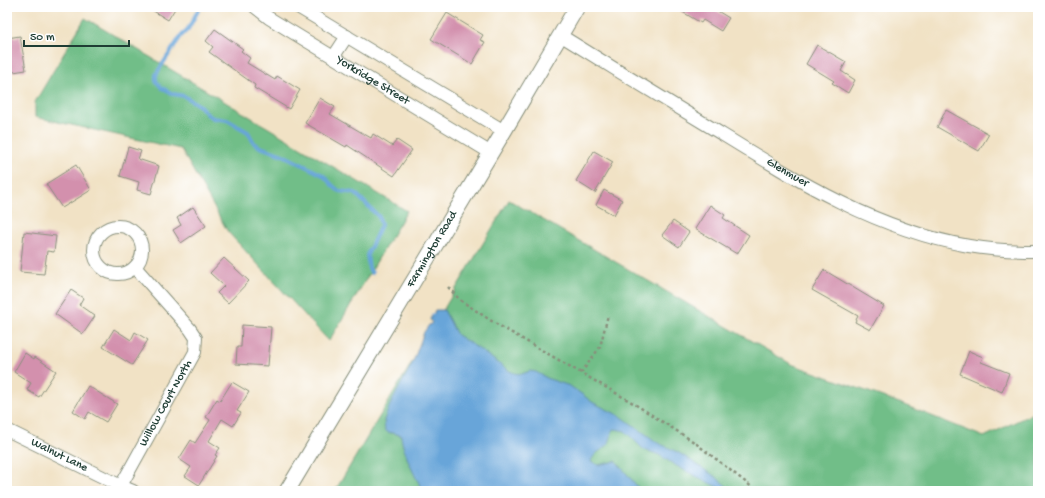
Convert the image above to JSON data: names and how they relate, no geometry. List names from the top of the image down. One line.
{"streets":{"street":["Yorkridge Street","Glenmuer","Farmington Road","Willow Court North","Walnut Lane"]},"crossings":[["Yorkridge Street","Farmington Road"],["Glenmuer","Farmington Road"],["Willow Court North","Walnut Lane"]],"scale_bar":"50 m"}
